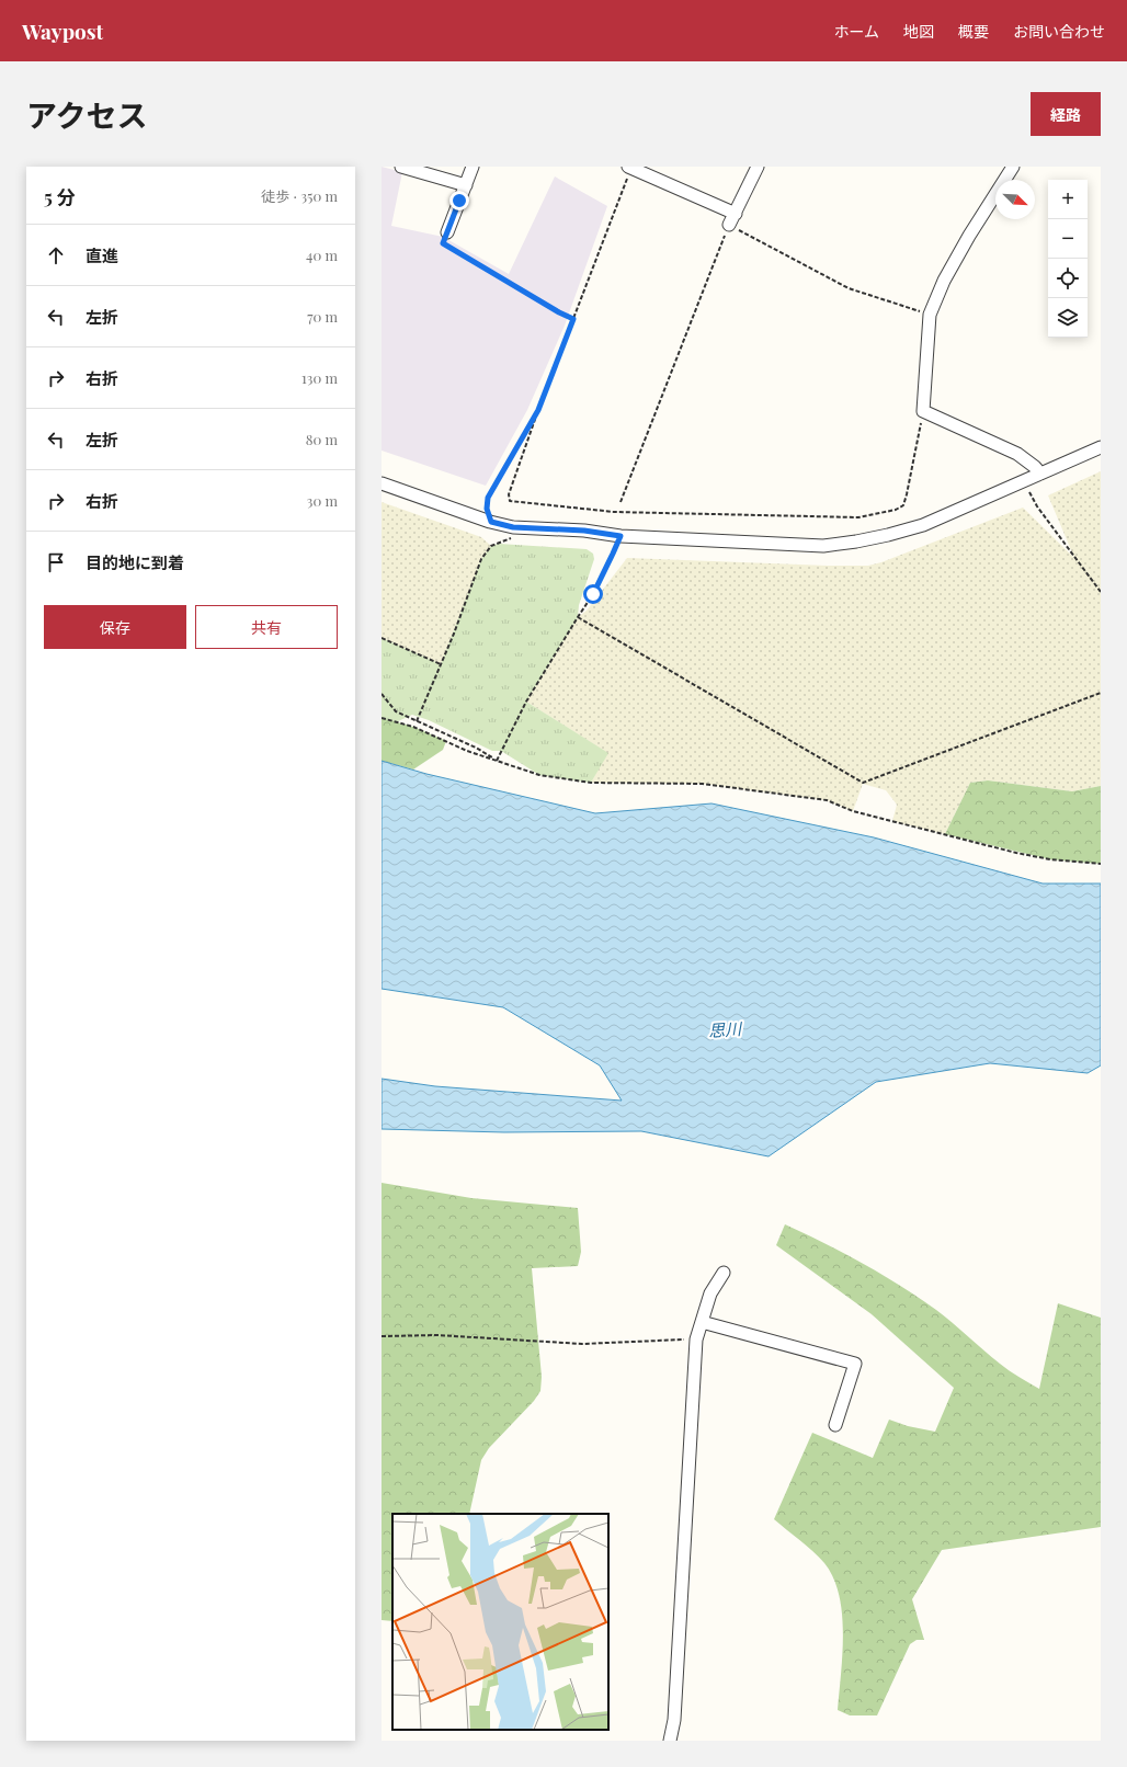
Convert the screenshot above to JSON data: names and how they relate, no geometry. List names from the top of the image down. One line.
{"water":["思川"],"north":"bottom right","page":{"header":"Waypost","nav":["ホーム","地図","概要","お問い合わせ"],"title":"アクセス","buttons":["経路",["保存","共有"]],"heading":["5 分","徒歩 · 350 m"],"map_buttons":["+","−"],"list":[["直進","40 m"],["左折","70 m"],["右折","130 m"],["左折","80 m"],["右折","30 m"],"目的地に到着"]}}
